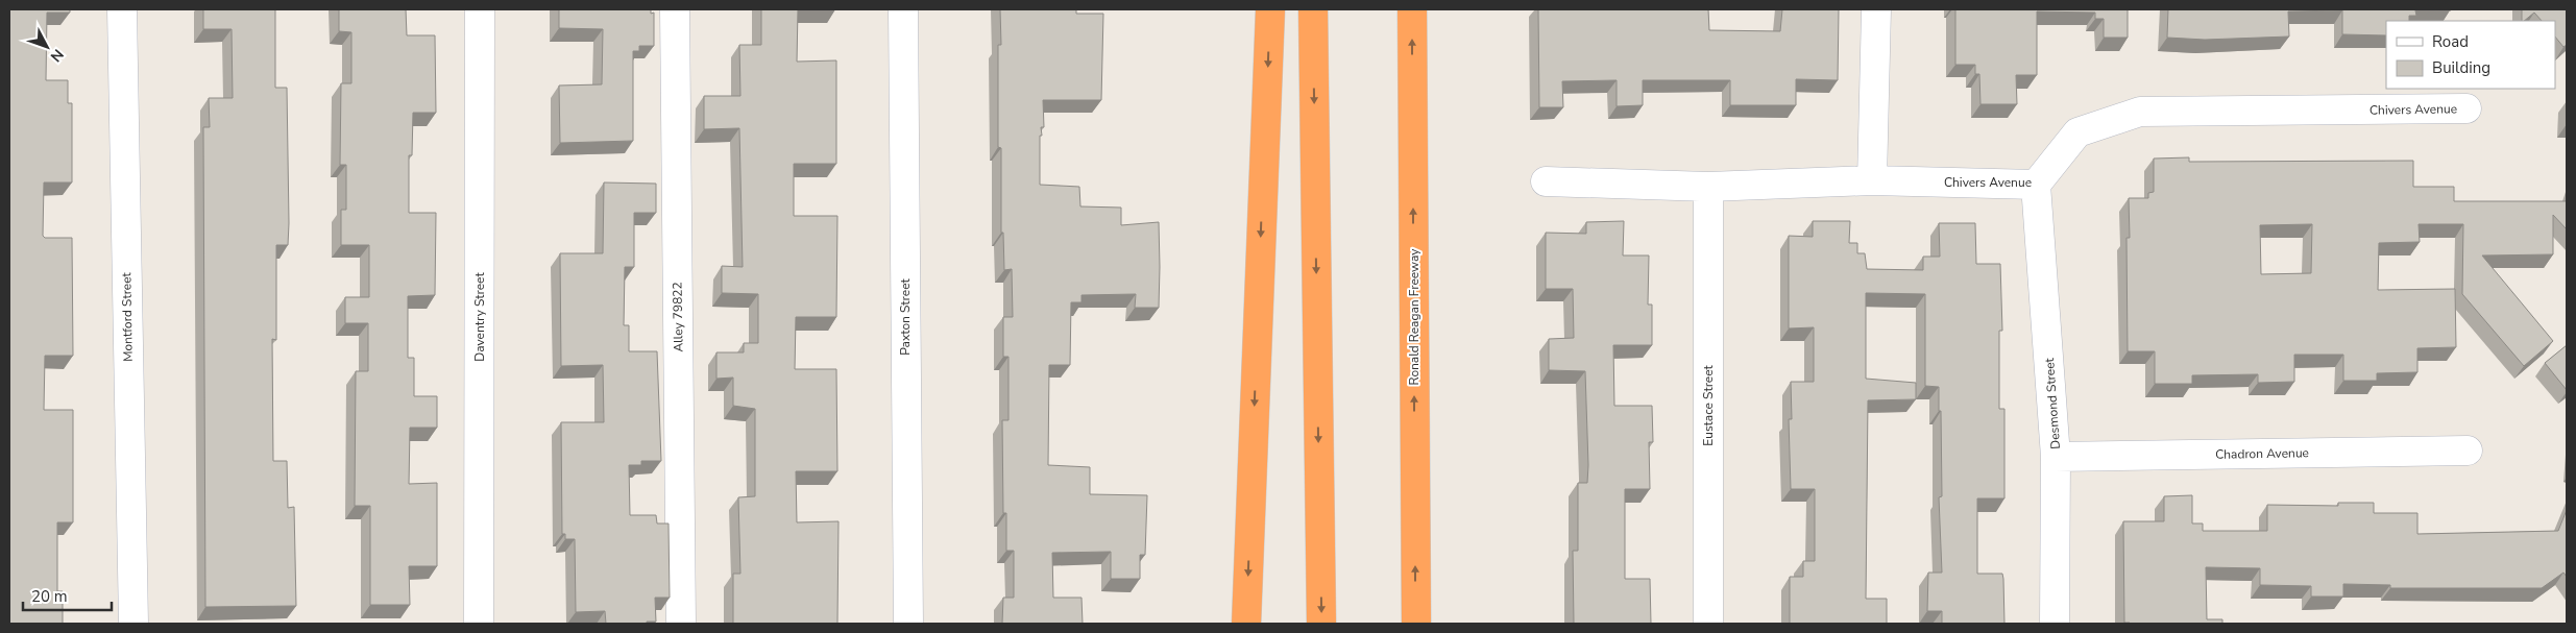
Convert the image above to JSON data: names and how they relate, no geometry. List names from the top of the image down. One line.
{"streets":{"highway":["Ronald Reagan Freeway"],"street":["Chivers Avenue","Montford Street","Daventry Street","Alley 79822","Paxton Street","Desmond Street","Eustace Street","Chadron Avenue"]},"crossings":[["Chivers Avenue","Desmond Street"],["Chivers Avenue","Eustace Street"],["Desmond Street","Chadron Avenue"]],"legend":["Road","Building"],"scale_bar":"20 m","north":"bottom right"}
